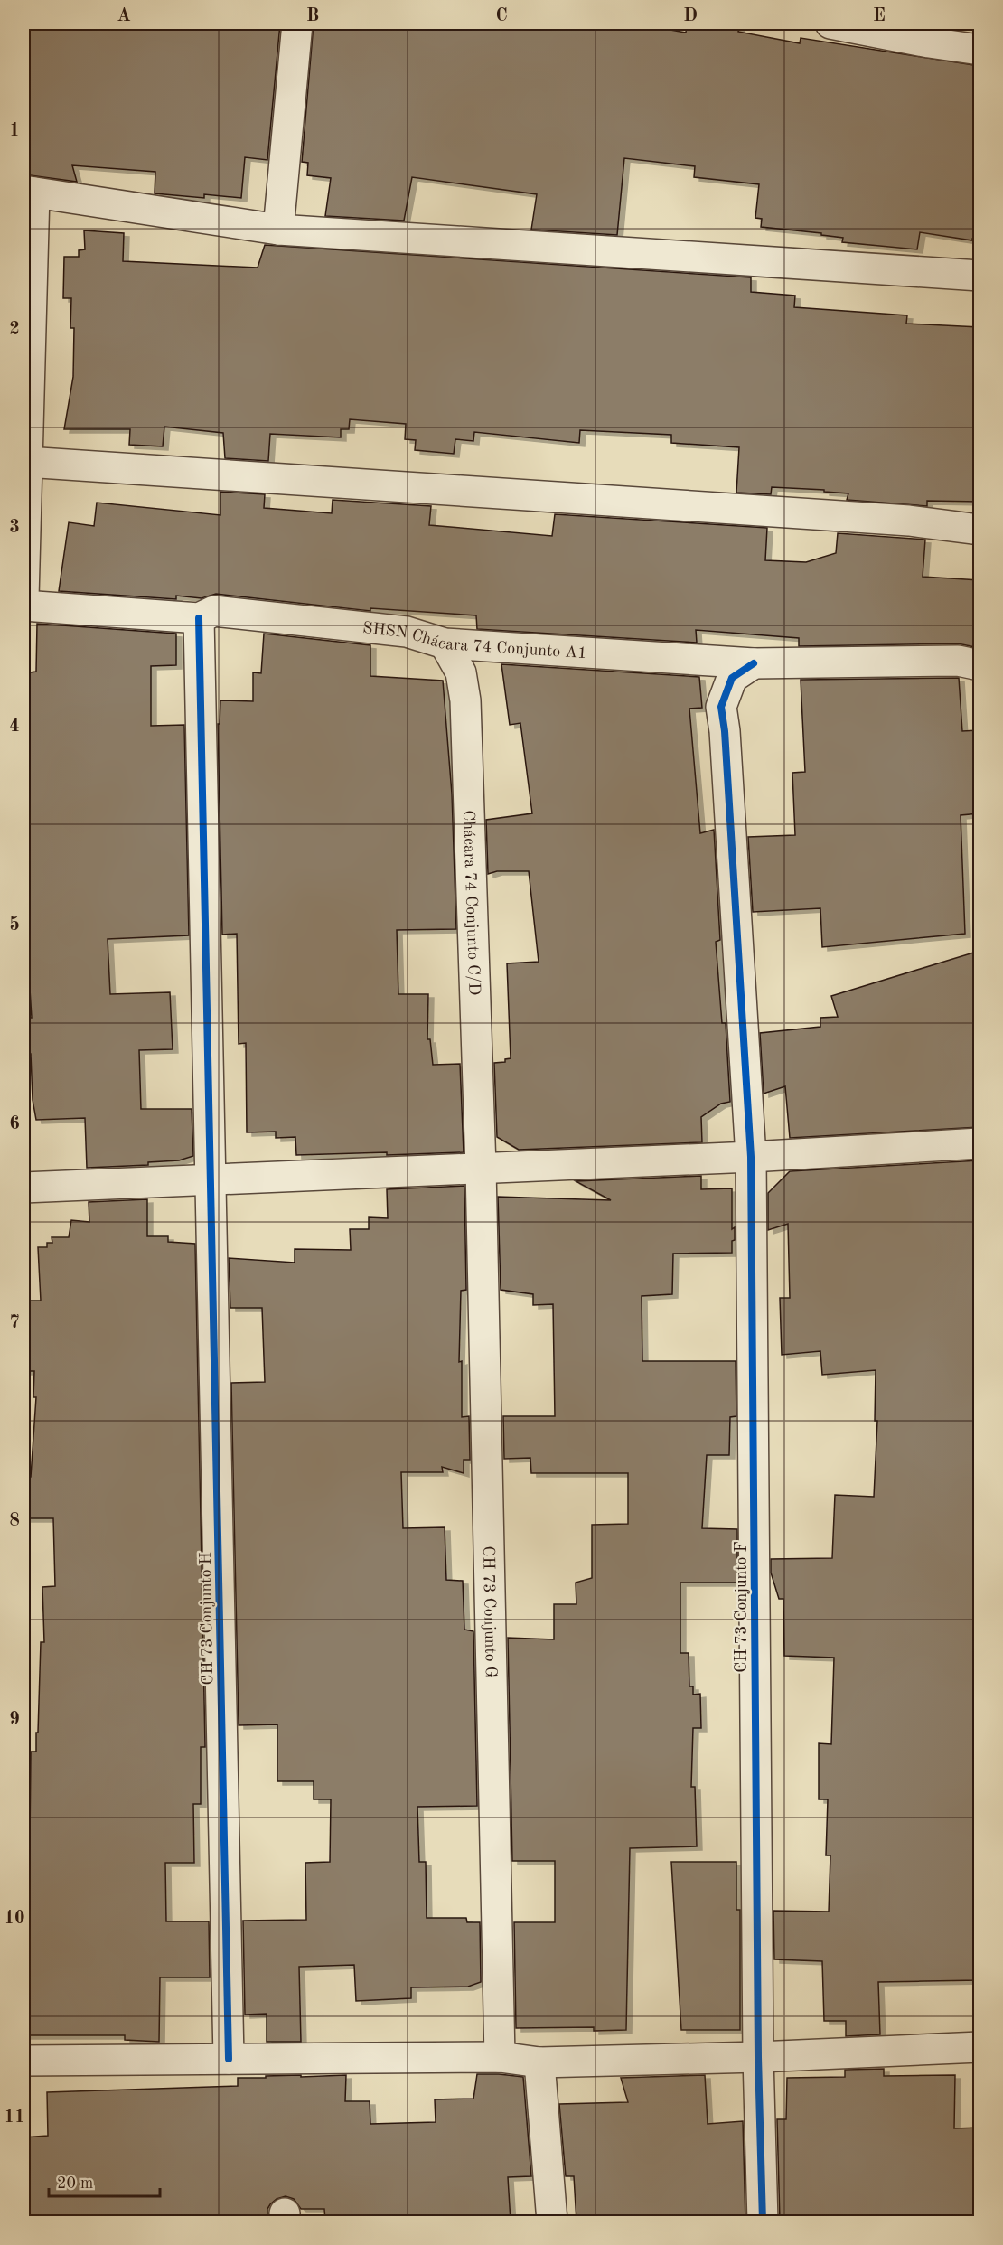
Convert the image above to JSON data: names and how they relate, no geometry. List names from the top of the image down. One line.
{"streets":{"street":["SHSN Chácara 74 Conjunto A1","Chácara 74 Conjunto C/D","CH 73 Conjunto F","CH 73 Conjunto G","CH 73 Conjunto H"]},"crossings":[["SHSN Chácara 74 Conjunto A1","Chácara 74 Conjunto C/D"],["SHSN Chácara 74 Conjunto A1","CH 73 Conjunto F"],["SHSN Chácara 74 Conjunto A1","CH 73 Conjunto H"],["Chácara 74 Conjunto C/D","CH 73 Conjunto G"]],"scale_bar":"20 m","grid":{"columns":["A","B","C","D","E"],"rows":["1","2","3","4","5","6","7","8","9","10","11"]}}
